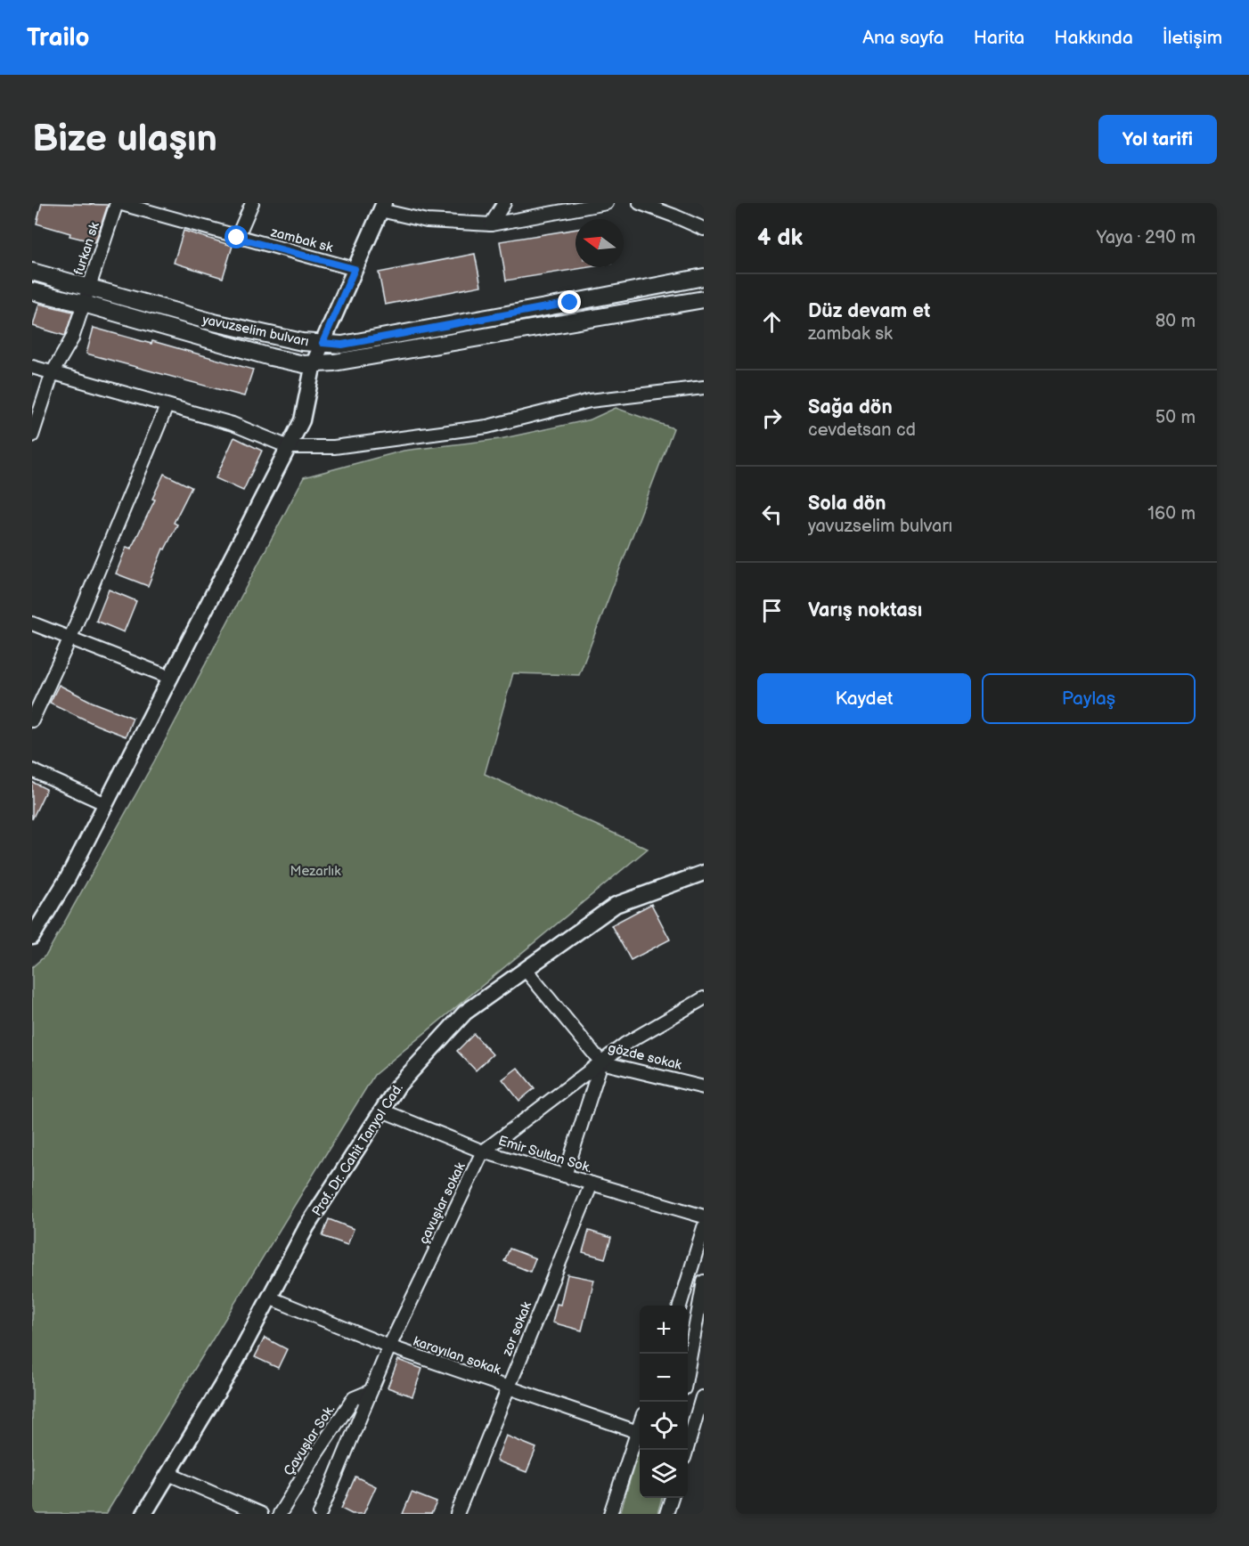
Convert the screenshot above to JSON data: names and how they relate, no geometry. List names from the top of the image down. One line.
{"streets":{"main road":["yavuzselim bulvarı"],"street":["zambak sk","furkan sk","gözde sokak","Prof. Dr. Cahit Tanyol Cad.","Emir Sultan Sok.","çavuşlar sokak","zor sokak","karayılan sokak","Çavuşlar Sok."]},"crossings":[["zambak sk","furkan sk"],["furkan sk","yavuzselim bulvarı"],["gözde sokak","Prof. Dr. Cahit Tanyol Cad."],["gözde sokak","çavuşlar sokak"],["Prof. Dr. Cahit Tanyol Cad.","Emir Sultan Sok."],["Prof. Dr. Cahit Tanyol Cad.","karayılan sokak"],["Emir Sultan Sok.","çavuşlar sokak"],["Emir Sultan Sok.","zor sokak"],["çavuşlar sokak","karayılan sokak"],["çavuşlar sokak","Çavuşlar Sok."],["zor sokak","karayılan sokak"]],"parks":["Mezarlık"],"north":"left","page":{"header":"Trailo","nav":["Ana sayfa","Harita","Hakkında","İletişim"],"buttons":["Yol tarifi",["Kaydet","Paylaş"]],"title":"Bize ulaşın","heading":["4 dk","Yaya · 290 m"],"list":[["Düz devam et","zambak sk","80 m"],["Sağa dön","cevdetsan cd","50 m"],["Sola dön","yavuzselim bulvarı","160 m"],"Varış noktası"],"map_buttons":["+","−"]}}
